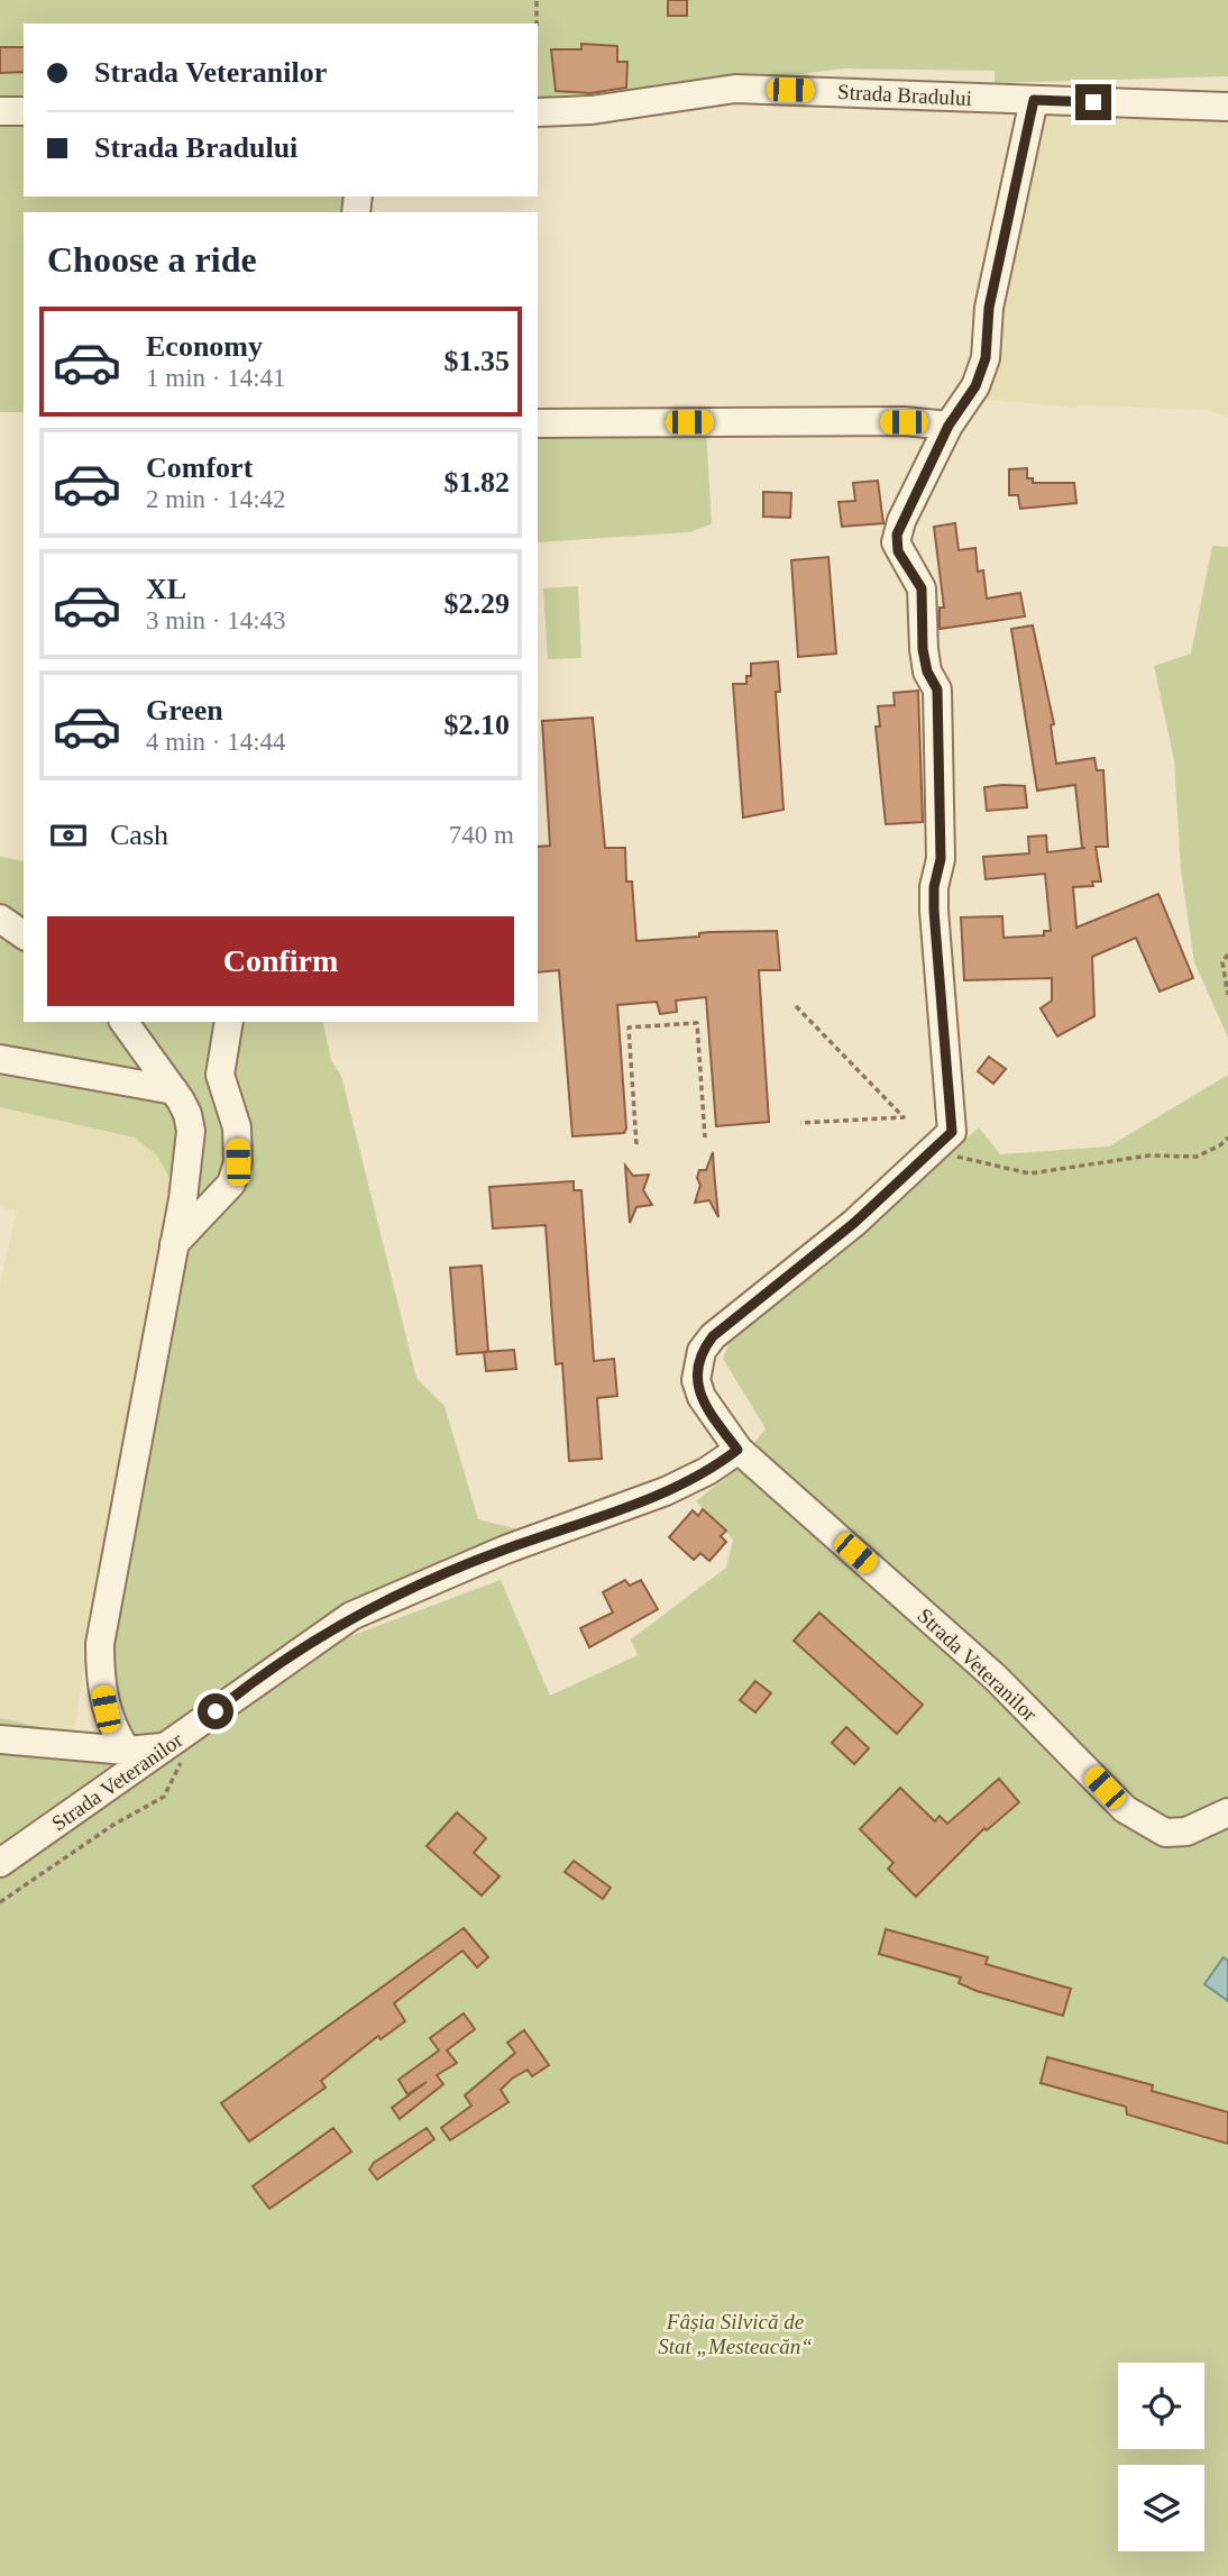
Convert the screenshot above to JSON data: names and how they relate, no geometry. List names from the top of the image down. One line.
{"streets":{"street":["Strada Bradului","Strada Veteranilor"]},"parks":["Fâșia Silvică de Stat „Mesteacăn“"],"page":{"banner":["Strada Veteranilor","Strada Bradului"],"heading":"Choose a ride","list":[{"name":"Economy","note":"1 min · 14:41","value":"$1.35"},{"name":"Comfort","note":"2 min · 14:42","value":"$1.82"},{"name":"XL","note":"3 min · 14:43","value":"$2.29"},{"name":"Green","note":"4 min · 14:44","value":"$2.10"}],"pay":["Cash","740 m"],"buttons":"Confirm"}}
